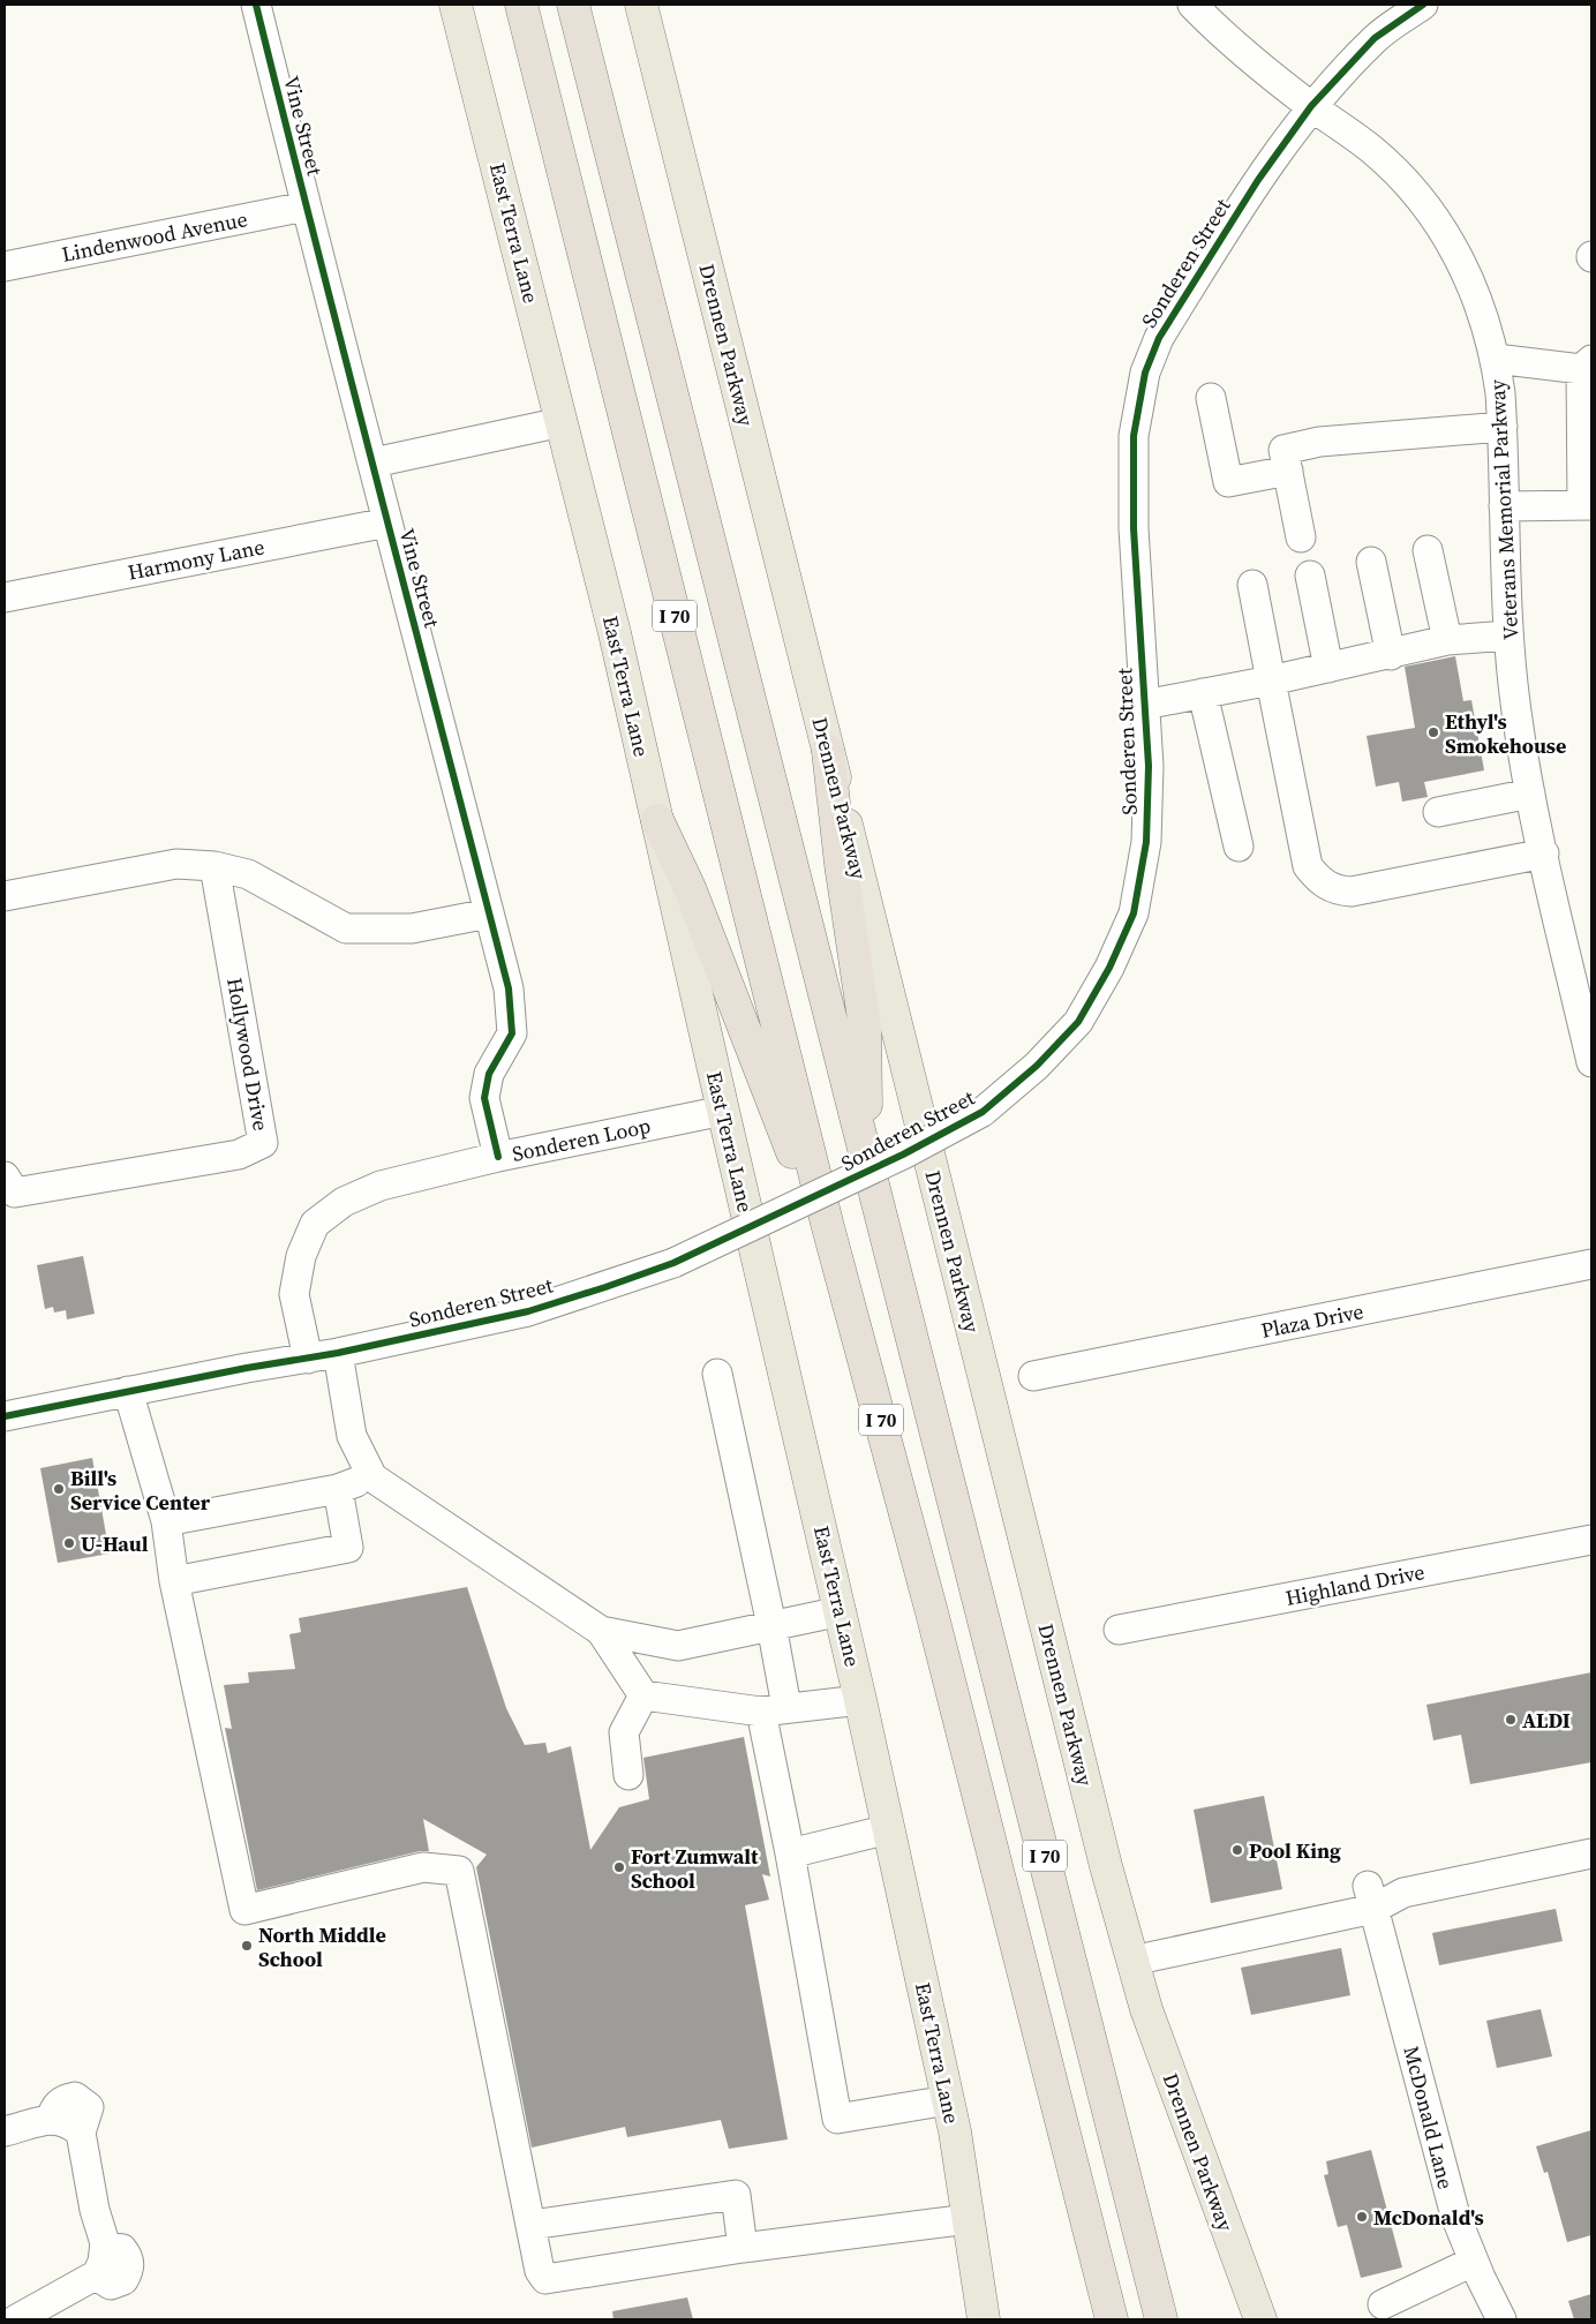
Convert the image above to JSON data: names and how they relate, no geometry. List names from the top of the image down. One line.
{"streets":{"highway":["I 70"],"main road":["East Terra Lane","Drennen Parkway"],"street":["Vine Street","Lindenwood Avenue","Sonderen Street","Veterans Memorial Parkway","Harmony Lane","Hollywood Drive","Sonderen Loop","Plaza Drive","Highland Drive","McDonald Lane"]},"crossings":[["Vine Street","Lindenwood Avenue"],["Vine Street","Harmony Lane"],["Vine Street","Sonderen Loop"],["East Terra Lane","Sonderen Loop"],["Sonderen Street","Veterans Memorial Parkway"],["Sonderen Street","Sonderen Loop"]],"places":["Ethyl's Smokehouse","Bill's Service Center","U-Haul","ALDI","Pool King","Fort Zumwalt School","North Middle School","McDonald's"]}
